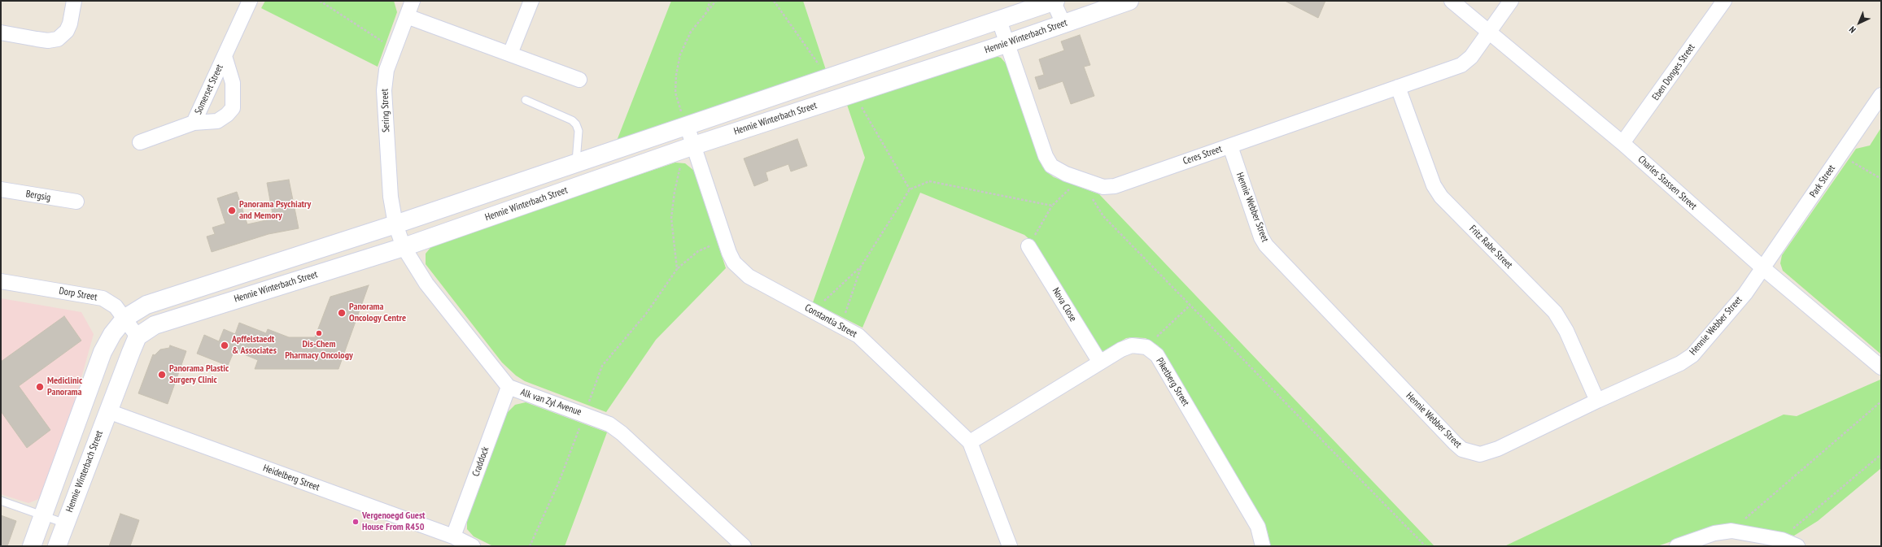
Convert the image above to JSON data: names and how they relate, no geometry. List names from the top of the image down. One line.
{"streets":{"street":["Hennie Winterbach Street","Eben Donges Street","Somerset Street","Sering Street","Ceres Street","Park Street","Charles Stassen Street","Bergsig","Hennie Webber Street","Fritz Rabe Street","Dorp Street","Nova Close","Constantia Street","Piketberg Street","Alk van Zyl Avenue","Craddock","Heidelberg Street"]},"crossings":[["Hennie Winterbach Street","Ceres Street"],["Hennie Winterbach Street","Dorp Street"],["Hennie Winterbach Street","Constantia Street"],["Hennie Winterbach Street","Alk van Zyl Avenue"],["Hennie Winterbach Street","Heidelberg Street"],["Eben Donges Street","Charles Stassen Street"],["Sering Street","Alk van Zyl Avenue"],["Ceres Street","Charles Stassen Street"],["Ceres Street","Hennie Webber Street"],["Ceres Street","Fritz Rabe Street"],["Park Street","Charles Stassen Street"],["Park Street","Hennie Webber Street"],["Charles Stassen Street","Hennie Webber Street"],["Hennie Webber Street","Fritz Rabe Street"],["Alk van Zyl Avenue","Craddock"],["Craddock","Heidelberg Street"]],"places":["Panorama Psychiatry and Memory","Panorama Oncology Centre","Dis-Chem Pharmacy Oncology","Apffelstaedt & Associates","Panorama Plastic Surgery Clinic","Mediclinic Panorama","Vergenoegd Guest House From R450"],"north":"bottom left"}
